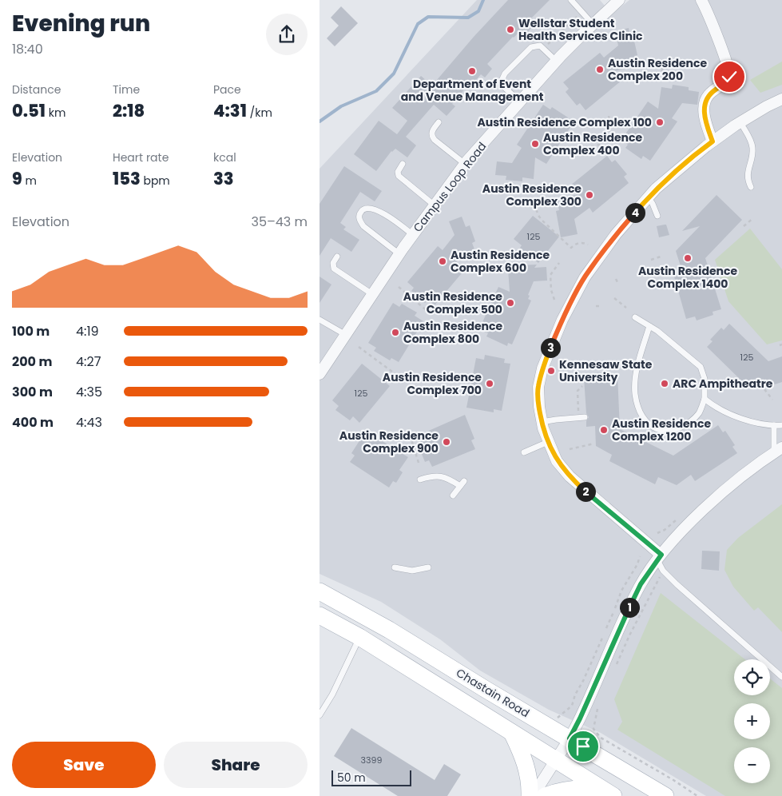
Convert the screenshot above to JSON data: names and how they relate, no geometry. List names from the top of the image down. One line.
{"streets":{"main road":["Chastain Road"],"street":["Campus Loop Road"]},"places":["Wellstar Student Health Services Clinic","Austin Residence Complex 200","Department of Event and Venue Management","Austin Residence Complex 100","Austin Residence Complex 400","Austin Residence Complex 300","Austin Residence Complex 1400","Austin Residence Complex 600","Austin Residence Complex 500","Austin Residence Complex 800","Kennesaw State University","Austin Residence Complex 700","ARC Ampitheatre","Austin Residence Complex 1200","Austin Residence Complex 900"],"house_numbers":["125","125","125","3399"],"scale_bar":"50 m","page":{"heading":["Evening run","18:40"],"stats":[["Distance","0.51 km"],["Time","2:18"],["Pace","4:31 /km"],["Elevation","9 m"],["Heart rate","153 bpm"],["kcal","33"]],"pins":["4","3","2","1"],"chart":["Elevation","35–43 m"],"list":[{"name":"100 m","note":"4:19"},{"name":"200 m","note":"4:27"},{"name":"300 m","note":"4:35"},{"name":"400 m","note":"4:43"}],"map_buttons":["+","−"],"buttons":["Save","Share"],"scale":"50 m"}}
